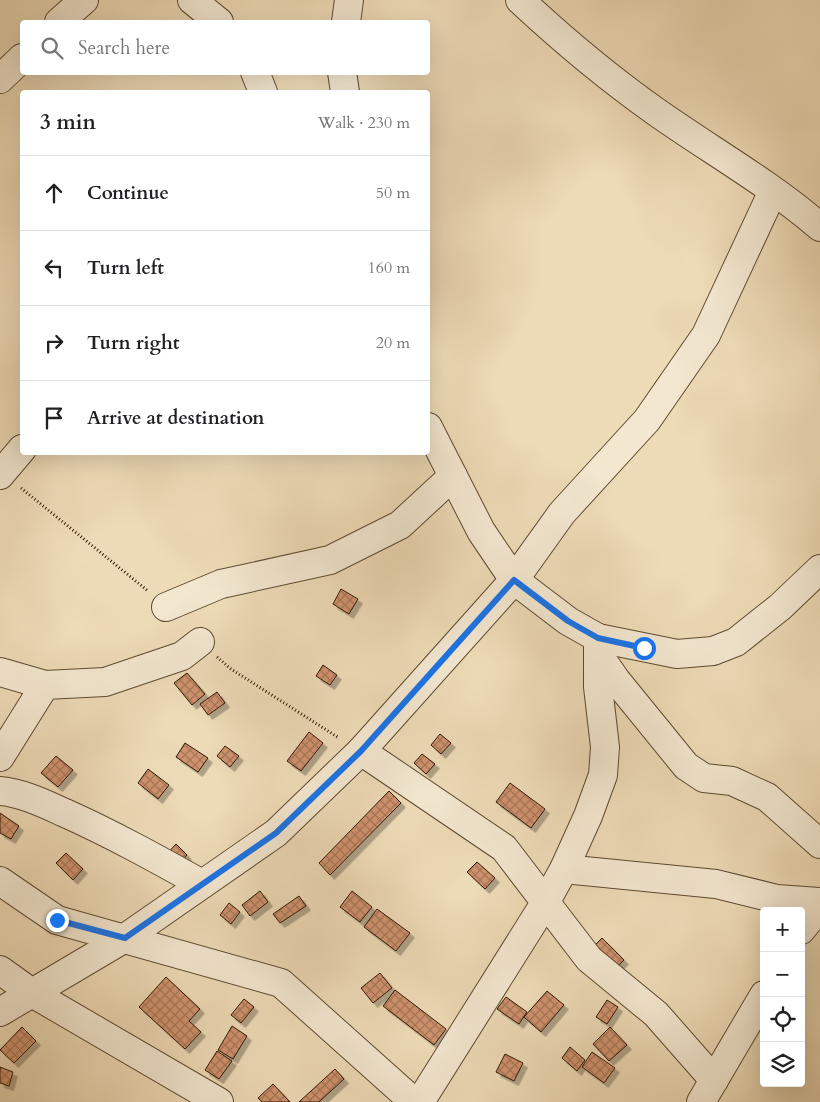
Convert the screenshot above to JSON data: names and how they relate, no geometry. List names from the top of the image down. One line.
{"page":{"search":"Search here","heading":["3 min","Walk · 230 m"],"list":[["Continue","50 m"],["Turn left","160 m"],["Turn right","20 m"],"Arrive at destination"],"map_buttons":["+","−"]}}
